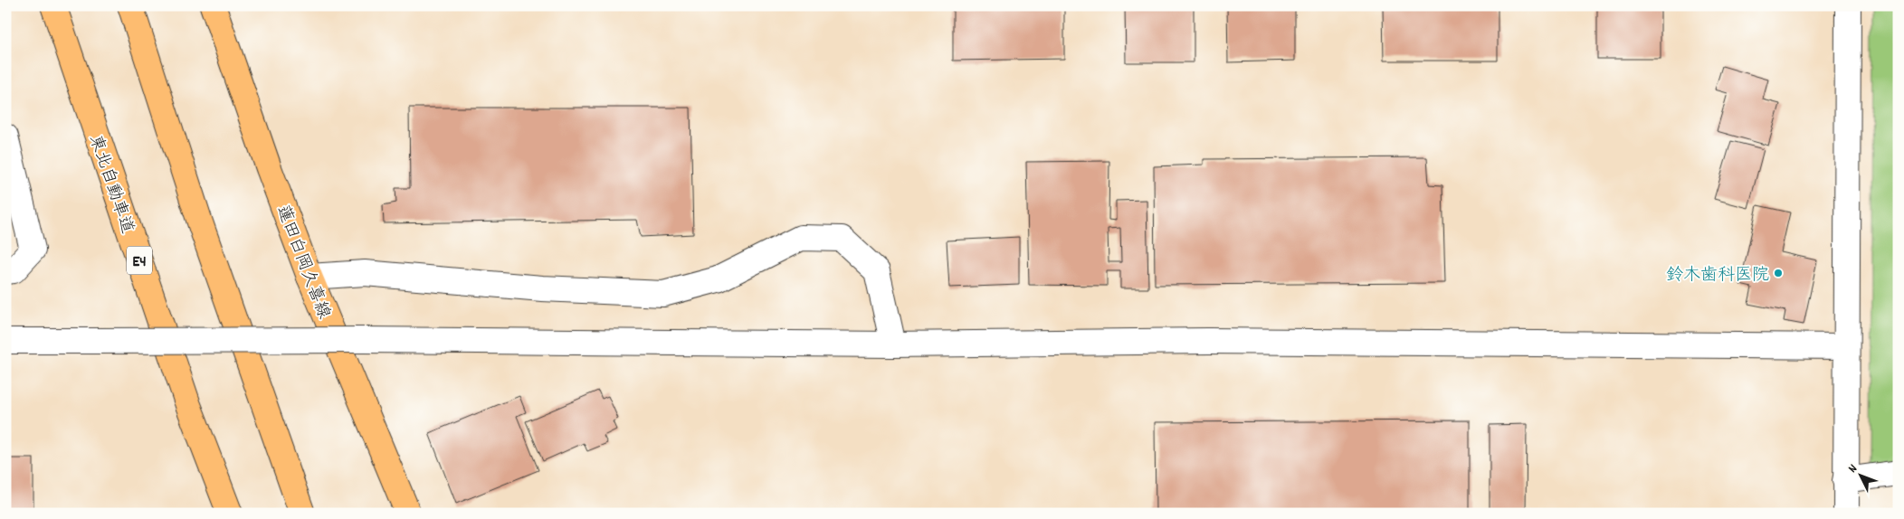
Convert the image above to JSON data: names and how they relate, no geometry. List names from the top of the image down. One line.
{"streets":{"main road":["東北自動車道","E4","蓮田白岡久喜線"]},"places":["鈴木歯科医院"],"north":"top left"}
